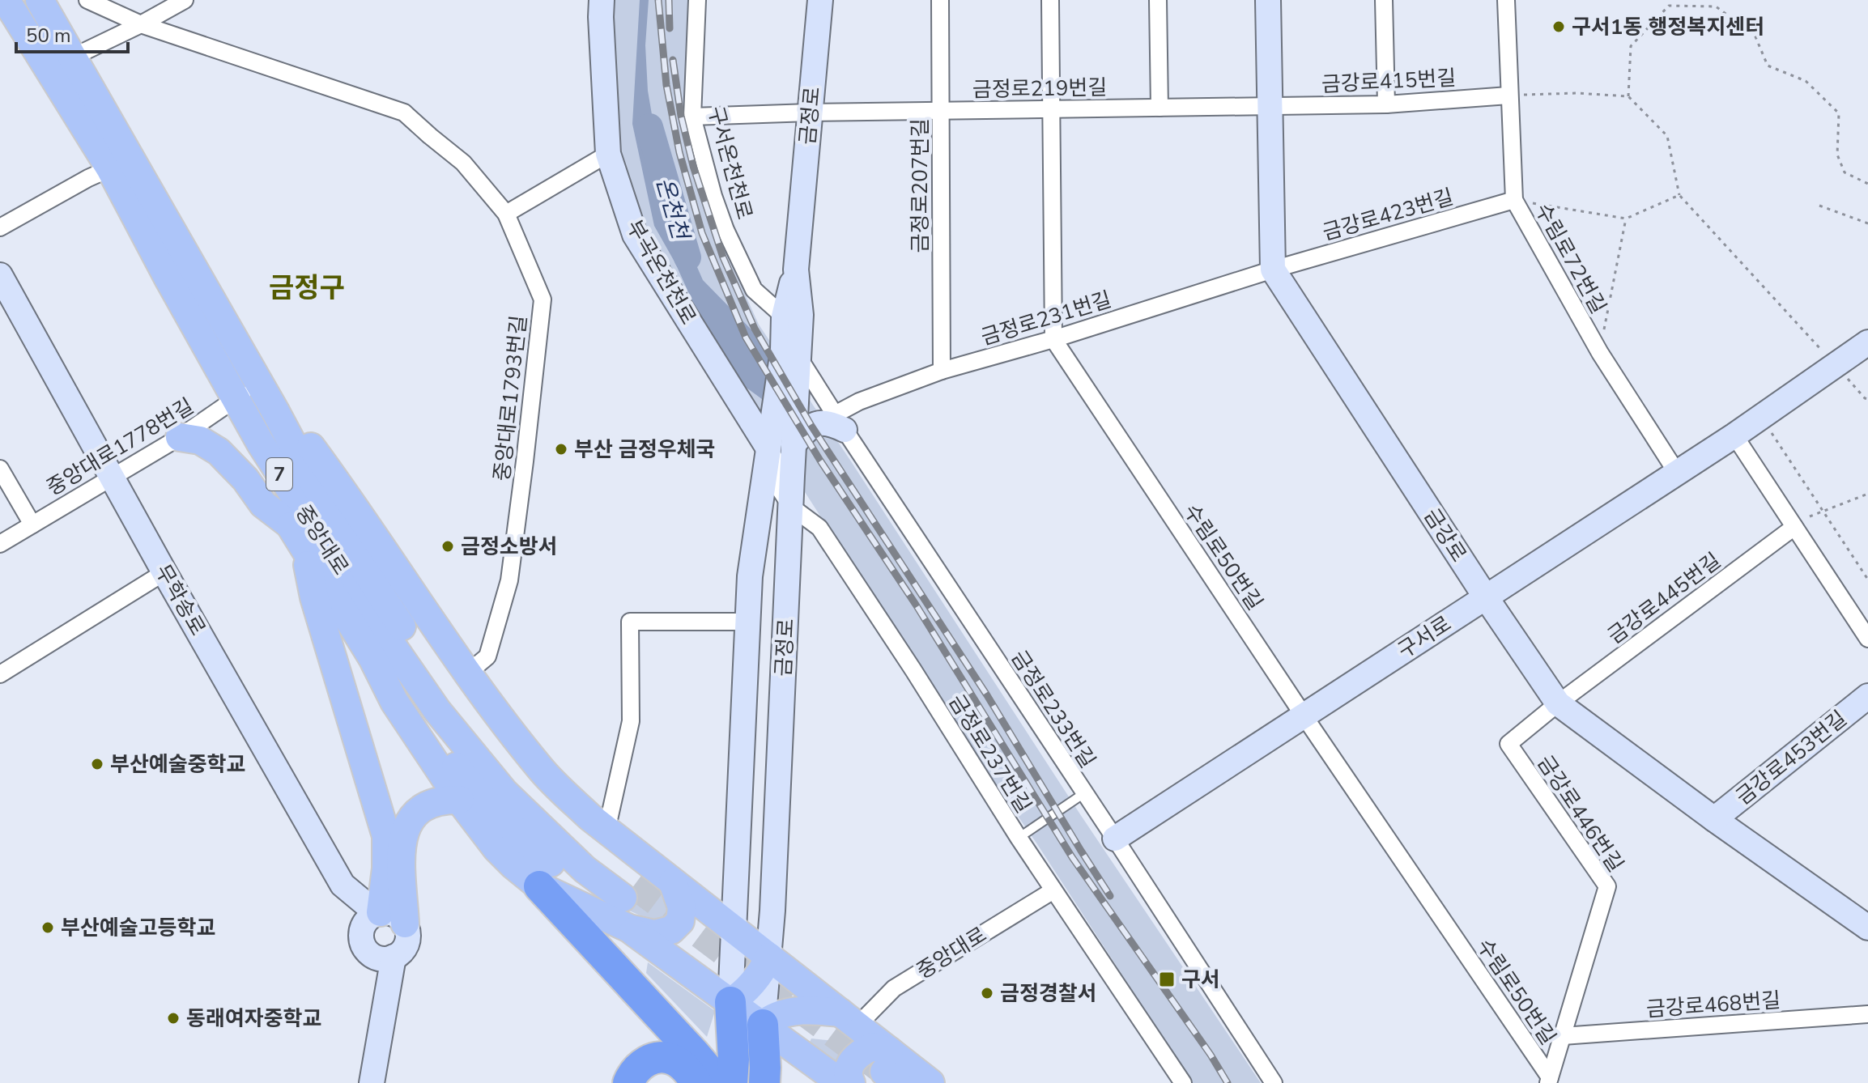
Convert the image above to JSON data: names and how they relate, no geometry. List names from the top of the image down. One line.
{"streets":{"main road":["금정로","부곡온천천로","7","금강로","중앙대로","무학송로","구서로","금강로453번길"],"street":["금강로415번길","금정로219번길","구서온천천로","금정로207번길","금강로423번길","수림로72번길","금정로231번길","중앙대로1793번길","중앙대로1778번길","수림로50번길","금강로445번길","금정로233번길","금정로237번길","금강로446번길","금강로468번길"]},"crossings":[["금강로415번길","금정로219번길"],["금강로415번길","수림로72번길"],["금정로219번길","금정로"],["금정로219번길","구서온천천로"],["금정로219번길","금정로207번길"],["금정로","구서온천천로"],["금정로","부곡온천천로"],["금정로","금정로233번길"],["금정로","금정로237번길"],["금정로207번길","금정로231번길"],["금강로423번길","수림로72번길"],["금강로423번길","금정로231번길"],["금강로423번길","금강로"],["수림로72번길","구서로"],["금정로231번길","금강로"],["금정로231번길","수림로50번길"],["금정로231번길","금정로233번길"],["중앙대로1778번길","중앙대로"],["중앙대로1778번길","무학송로"],["금강로","금강로445번길"],["금강로","구서로"],["금강로","금강로453번길"],["금강로","금강로446번길"],["중앙대로","금정로237번길"],["수림로50번길","구서로"],["수림로50번길","금강로446번길"],["금강로445번길","금강로446번길"],["구서로","금정로233번길"],["금강로446번길","금강로468번길"]],"districts":["금정구"],"water":["온천천"],"places":{"other":["구서1동 행정복지센터","부산 금정우체국","금정소방서","부산예술중학교","부산예술고등학교","금정경찰서","동래여자중학교"],"transit":["구서"]},"scale_bar":"50 m"}
